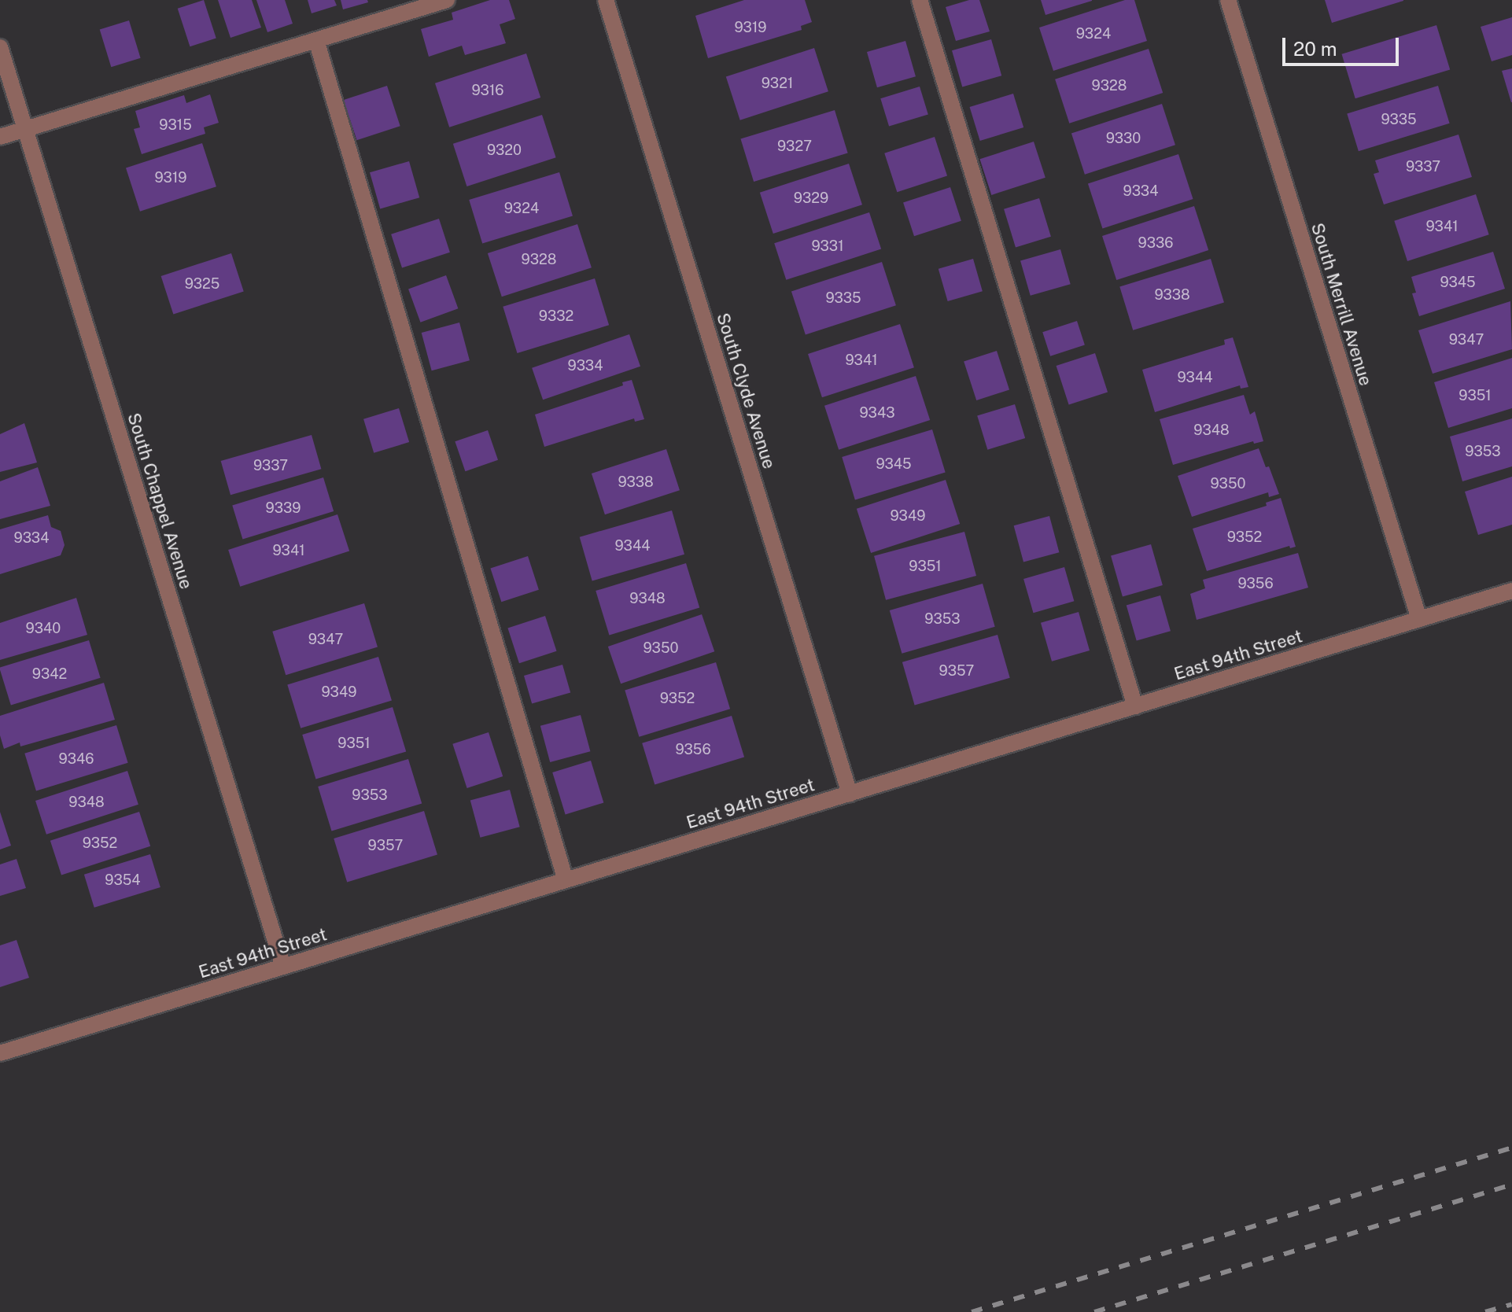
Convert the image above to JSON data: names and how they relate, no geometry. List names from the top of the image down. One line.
{"streets":{"street":["South Merrill Avenue","South Clyde Avenue","South Chappel Avenue","East 94th Street"]},"crossings":[["South Merrill Avenue","East 94th Street"],["South Clyde Avenue","East 94th Street"],["South Chappel Avenue","East 94th Street"]],"house_numbers":["9319","9324","9321","9328","9316","9335","9315","9330","9327","9320","9337","9319","9334","9329","9324","9341","9336","9331","9328","9345","9325","9338","9335","9332","9347","9341","9334","9344","9351","9343","9348","9353","9345","9337","9338","9350","9339","9349","9352","9334","9344","9341","9351","9356","9348","9353","9340","9347","9350","9357","9342","9349","9352","9351","9356","9346","9353","9348","9352","9357","9354"],"scale_bar":"20 m"}
